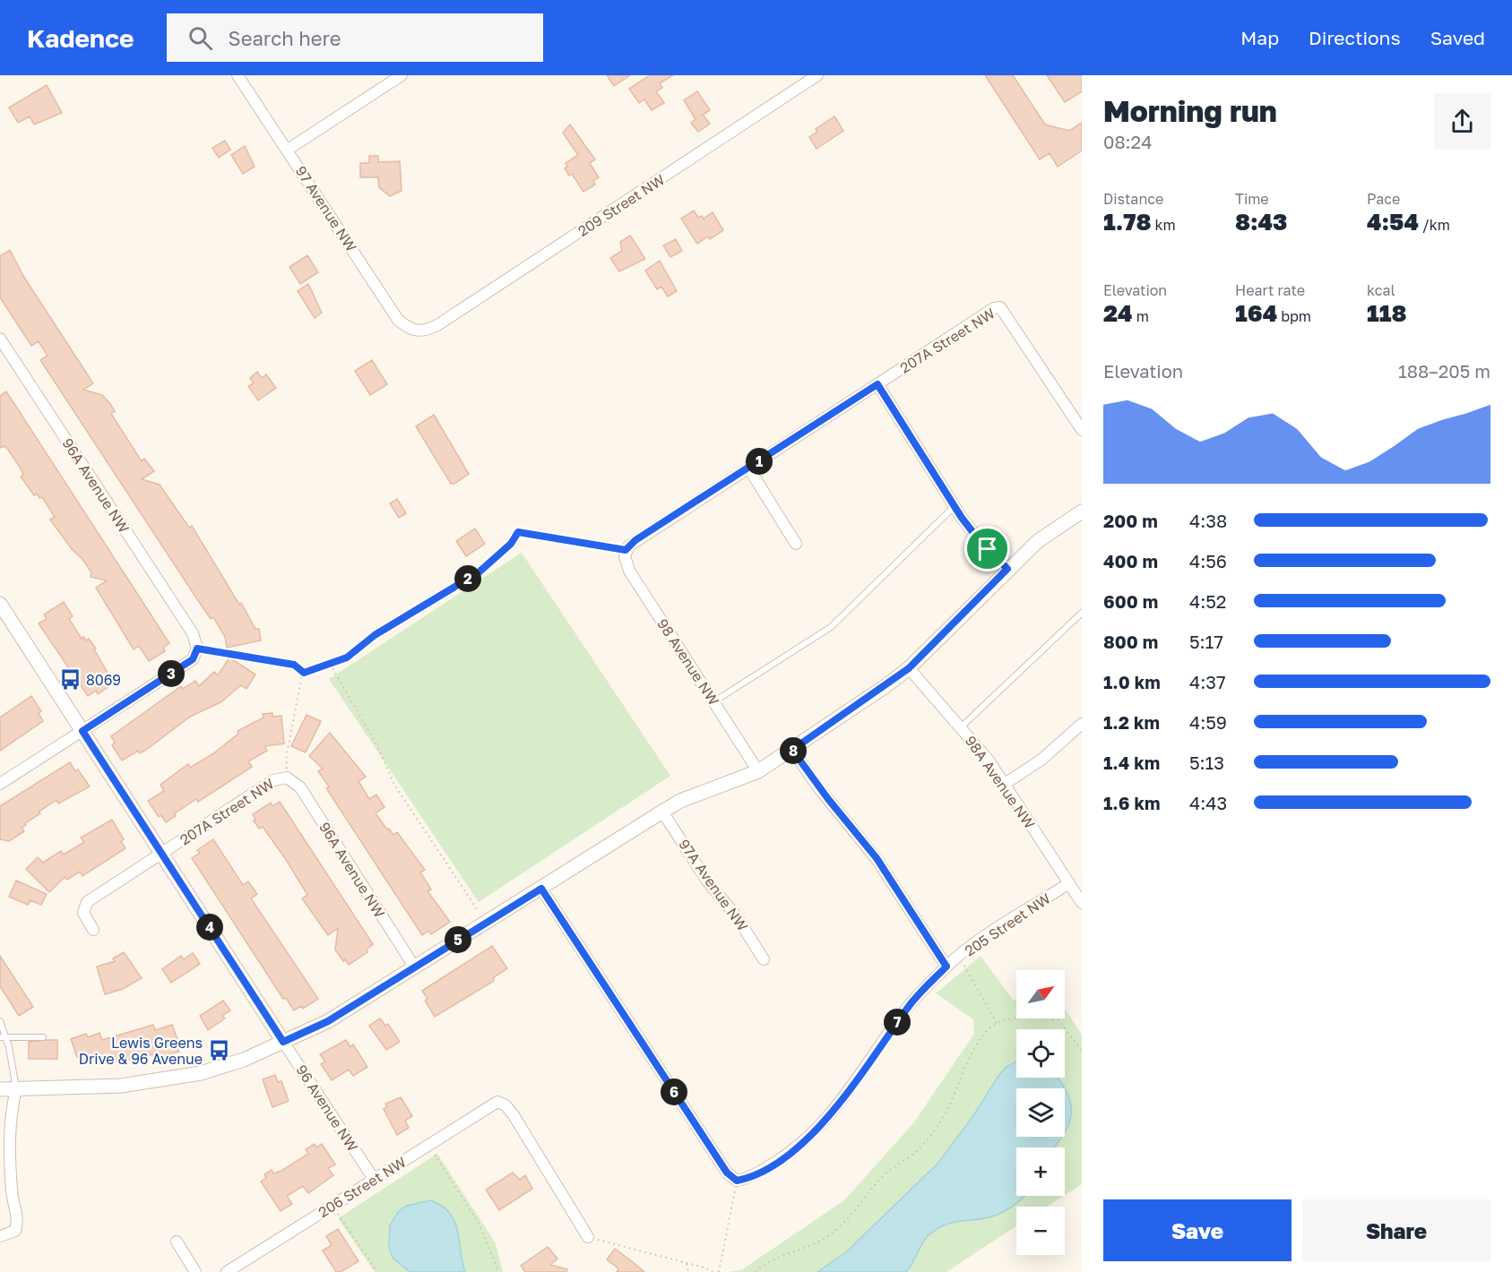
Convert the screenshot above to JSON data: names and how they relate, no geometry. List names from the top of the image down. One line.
{"streets":{"street":["209 Street NW","97 Avenue NW","207A Street NW","96A Avenue NW","98 Avenue NW","98A Avenue NW","97A Avenue NW","205 Street NW","96 Avenue NW","206 Street NW"]},"crossings":[["209 Street NW","97 Avenue NW"],["207A Street NW","96A Avenue NW"],["207A Street NW","98 Avenue NW"],["207A Street NW","96 Avenue NW"],["98A Avenue NW","205 Street NW"],["96 Avenue NW","206 Street NW"]],"places":{"bus stop":["8069","Lewis Greens Drive & 96 Avenue"]},"north":"top right","page":{"header":"Kadence","search":"Search here","nav":["Map","Directions","Saved"],"heading":["Morning run","08:24"],"stats":[["Distance","1.78 km"],["Time","8:43"],["Pace","4:54 /km"],["Elevation","24 m"],["Heart rate","164 bpm"],["kcal","118"]],"chart":["Elevation","188–205 m"],"pins":["1","2","3","8","4","5","7","6"],"list":[{"name":"200 m","note":"4:38"},{"name":"400 m","note":"4:56"},{"name":"600 m","note":"4:52"},{"name":"800 m","note":"5:17"},{"name":"1.0 km","note":"4:37"},{"name":"1.2 km","note":"4:59"},{"name":"1.4 km","note":"5:13"},{"name":"1.6 km","note":"4:43"}],"map_buttons":["+","−"],"buttons":["Save","Share"]}}
